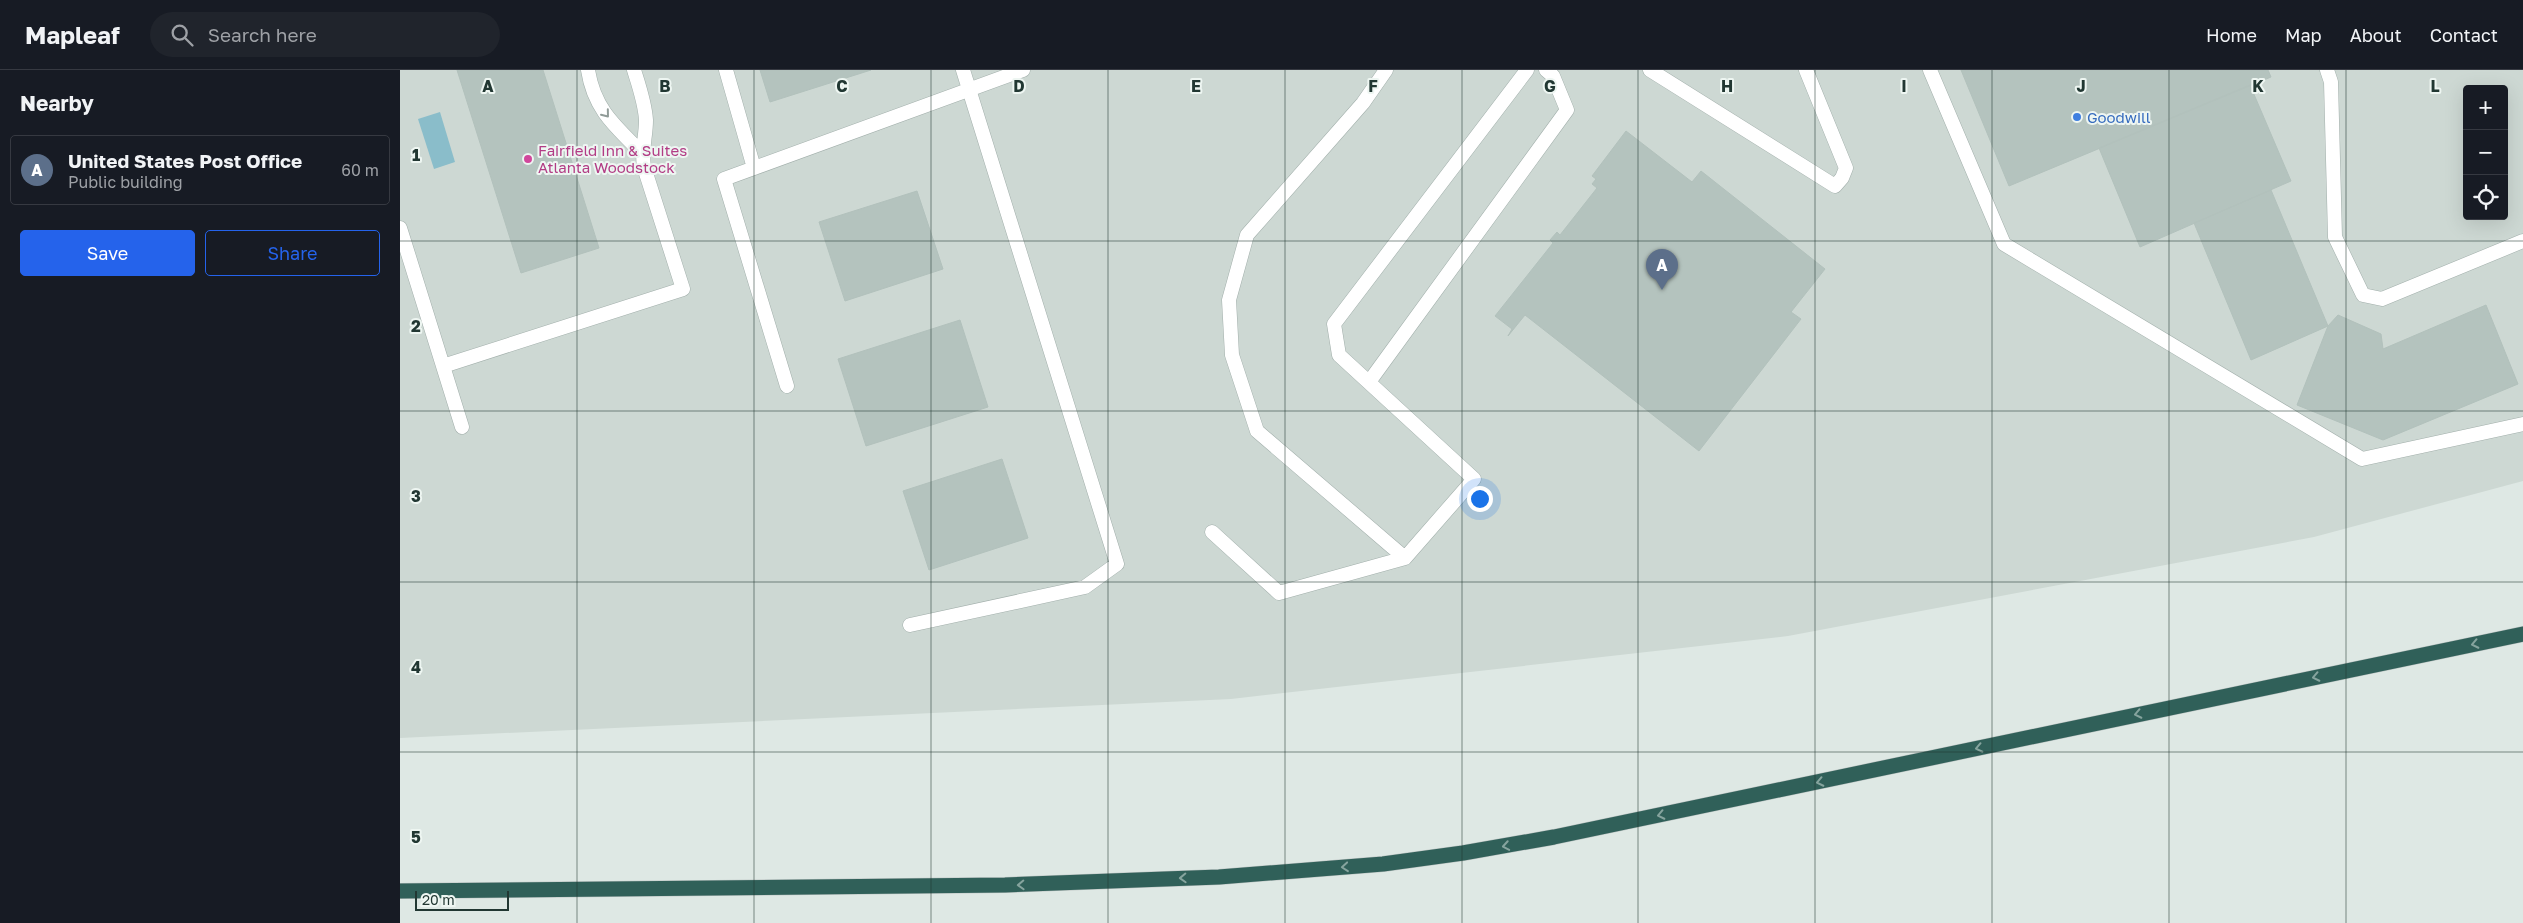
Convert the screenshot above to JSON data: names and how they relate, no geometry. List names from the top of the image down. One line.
{"places":["Goodwill","Fairfield Inn & Suites Atlanta Woodstock"],"scale_bar":"20 m","page":{"header":"Mapleaf","search":"Search here","nav":["Home","Map","About","Contact"],"heading":"Nearby","map_buttons":["+","−"],"list":[{"mark":"A","name":"United States Post Office","note":"Public building","value":"60 m"}],"buttons":["Save","Share"],"pins":"A","scale":"20 m"},"grid":{"columns":["A","B","C","D","E","F","G","H","I","J","K","L"],"rows":["1","2","3","4","5"]}}
